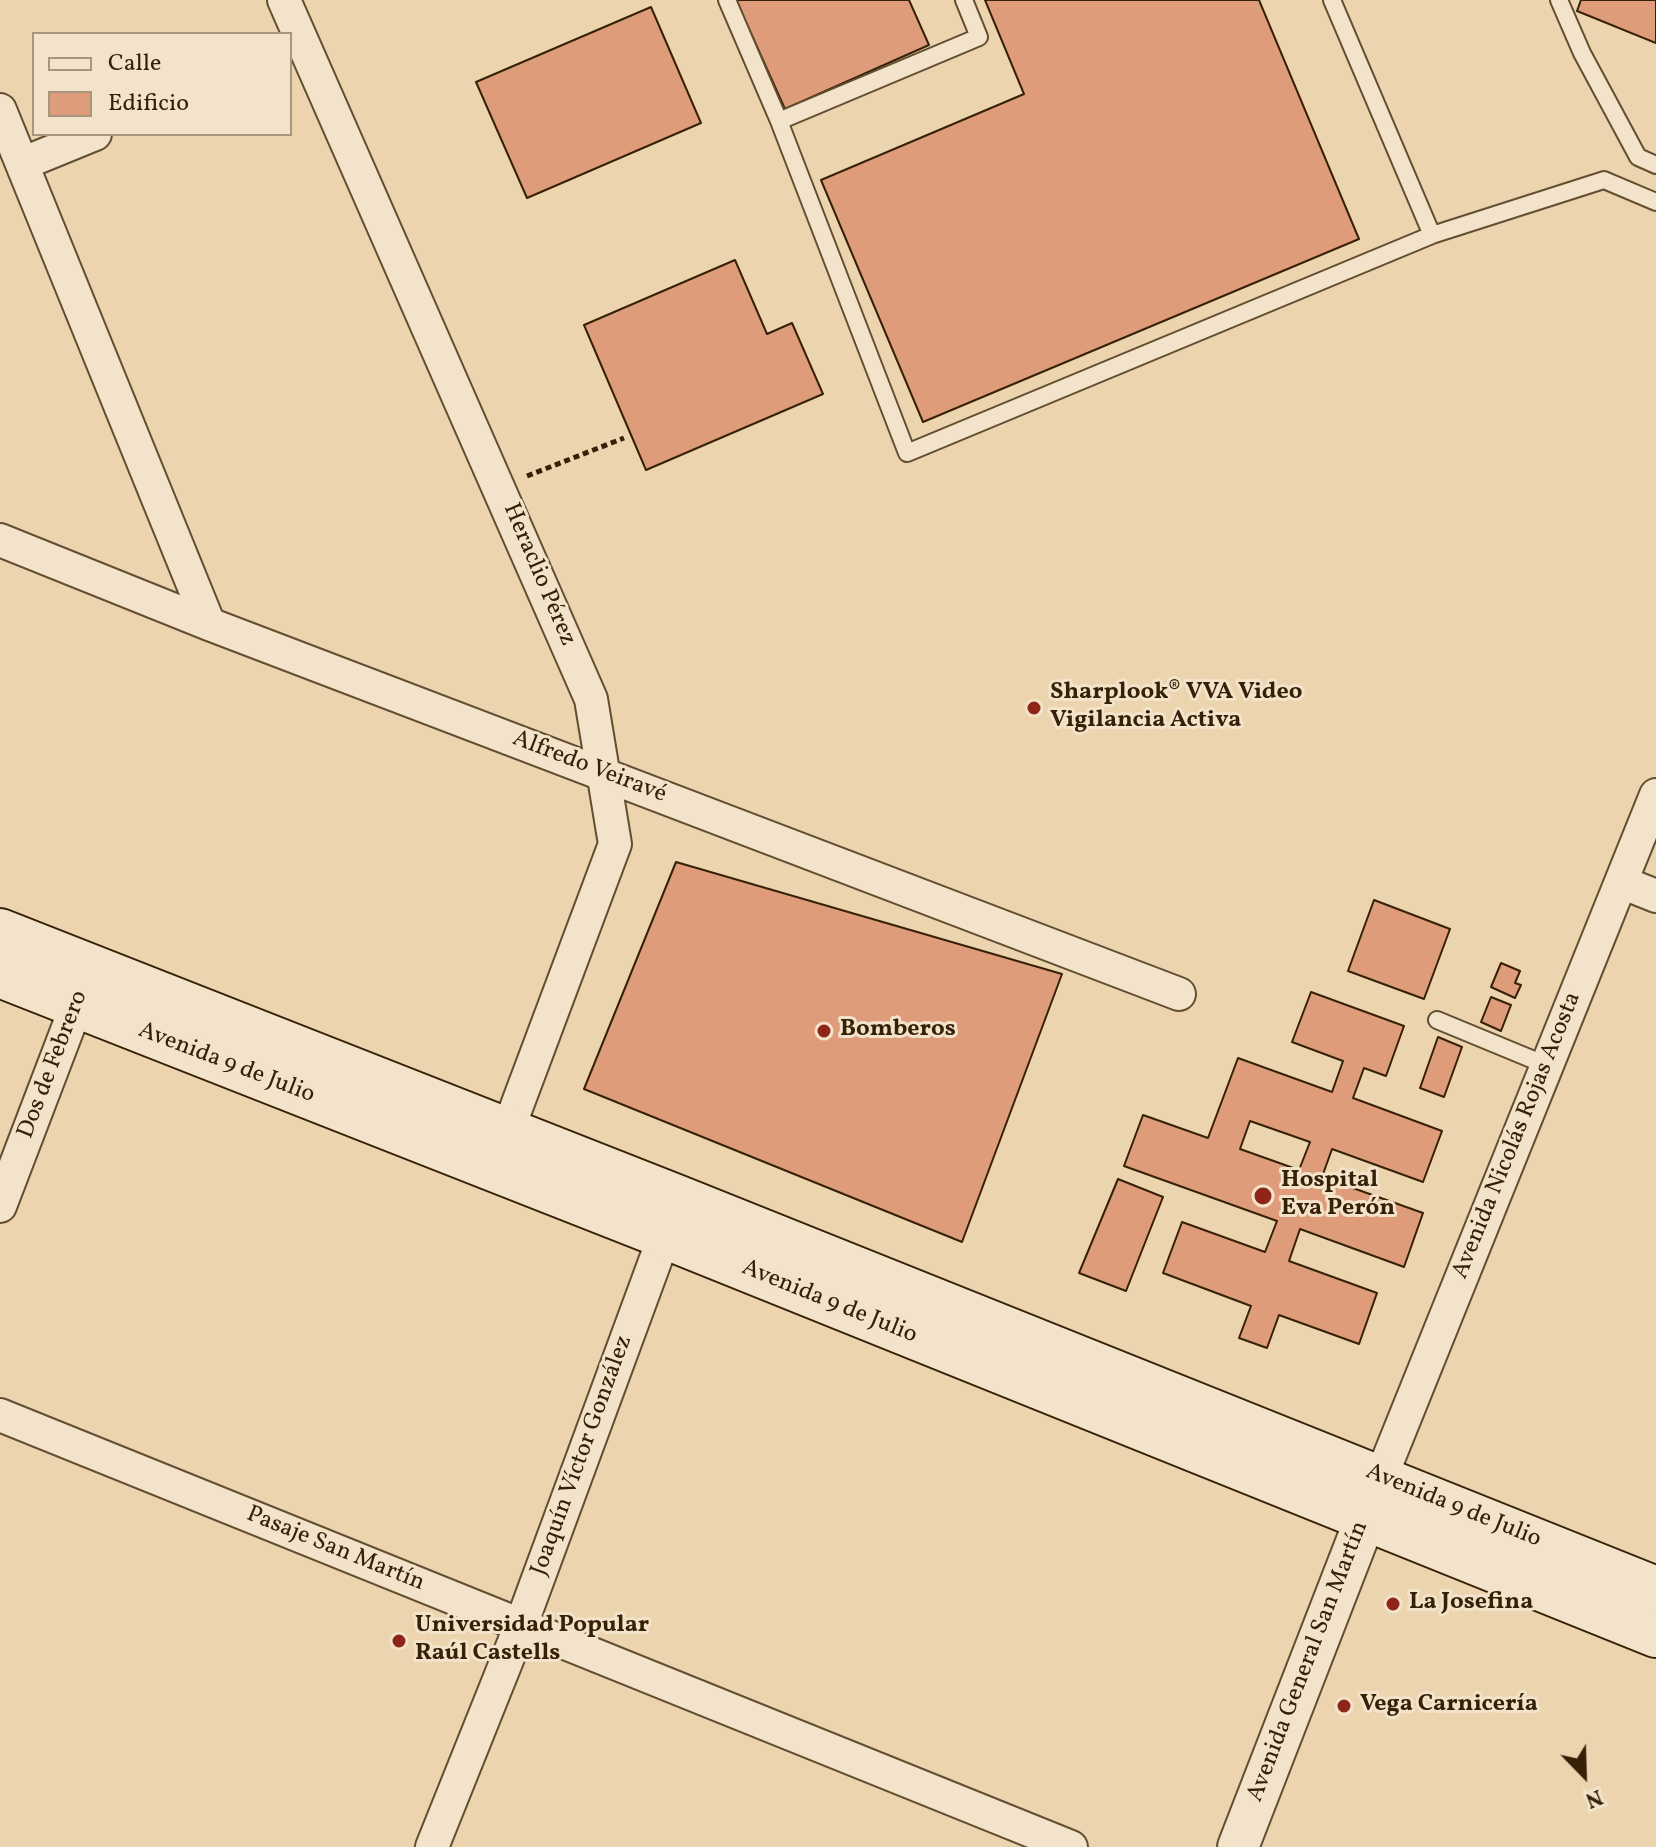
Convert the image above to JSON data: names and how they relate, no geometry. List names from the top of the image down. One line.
{"streets":{"main road":["Avenida 9 de Julio"],"street":["Heraclio Pérez","Alfredo Veiravé","Dos de Febrero","Avenida Nicolás Rojas Acosta","Joaquín Víctor González","Pasaje San Martín","Avenida General San Martín"]},"crossings":[["Heraclio Pérez","Alfredo Veiravé"],["Heraclio Pérez","Avenida 9 de Julio"],["Avenida 9 de Julio","Dos de Febrero"],["Avenida 9 de Julio","Avenida Nicolás Rojas Acosta"],["Avenida 9 de Julio","Joaquín Víctor González"],["Avenida 9 de Julio","Avenida General San Martín"],["Avenida Nicolás Rojas Acosta","Avenida General San Martín"],["Joaquín Víctor González","Pasaje San Martín"]],"places":["Sharplook® VVA Video Vigilancia Activa","Bomberos","Hospital Eva Perón","La Josefina","Universidad Popular Raúl Castells","Vega Carnicería"],"legend":["Calle","Edificio"],"north":"bottom right"}
